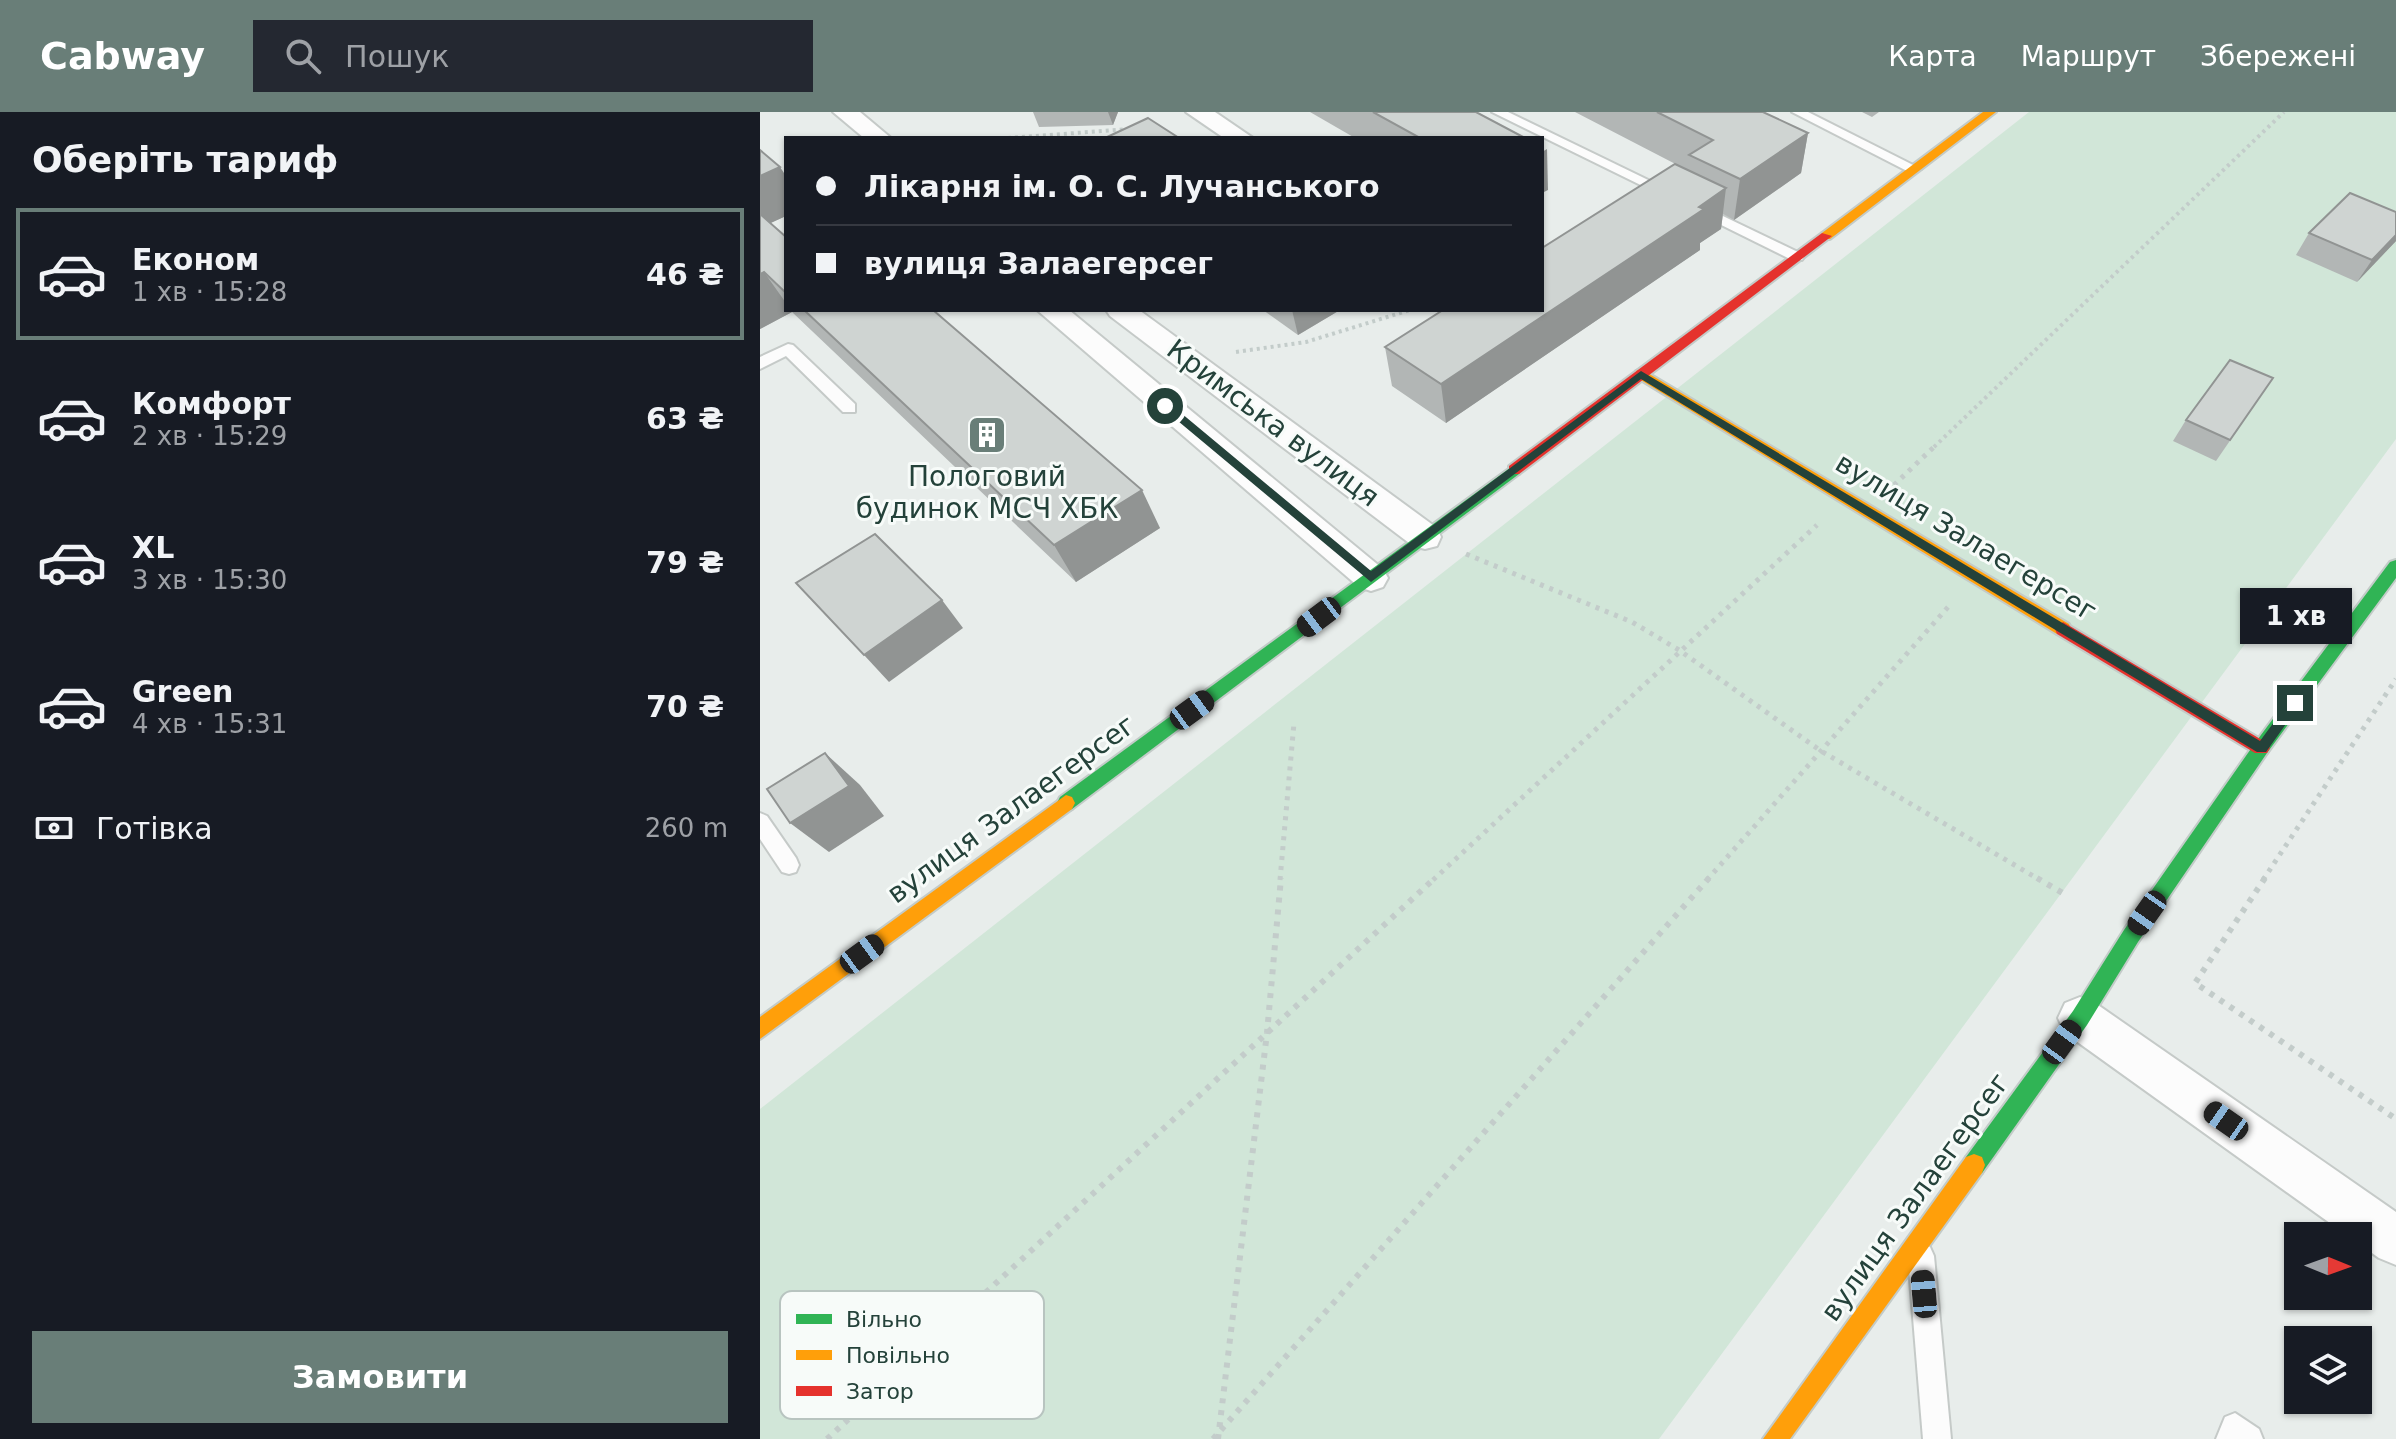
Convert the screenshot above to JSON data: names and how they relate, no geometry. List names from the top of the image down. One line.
{"streets":{"main road":["вулиця Залаегерсег"],"street":["Кримська вулиця"]},"crossings":[["Кримська вулиця","вулиця Залаегерсег"]],"places":{"building":["Пологовий будинок МСЧ ХБК"]},"legend":["Вільно","Повільно","Затор"],"north":"right","page":{"header":"Cabway","search":"Пошук","nav":["Карта","Маршрут","Збережені"],"heading":"Оберіть тариф","banner":["Лікарня ім. О. С. Лучанського","вулиця Залаегерсег"],"list":[{"name":"Економ","note":"1 хв · 15:28","value":"46 ₴"},{"name":"Комфорт","note":"2 хв · 15:29","value":"63 ₴"},{"name":"XL","note":"3 хв · 15:30","value":"79 ₴"},{"name":"Green","note":"4 хв · 15:31","value":"70 ₴"}],"bubble":"1 хв","pay":["Готівка","260 m"],"buttons":"Замовити"}}
